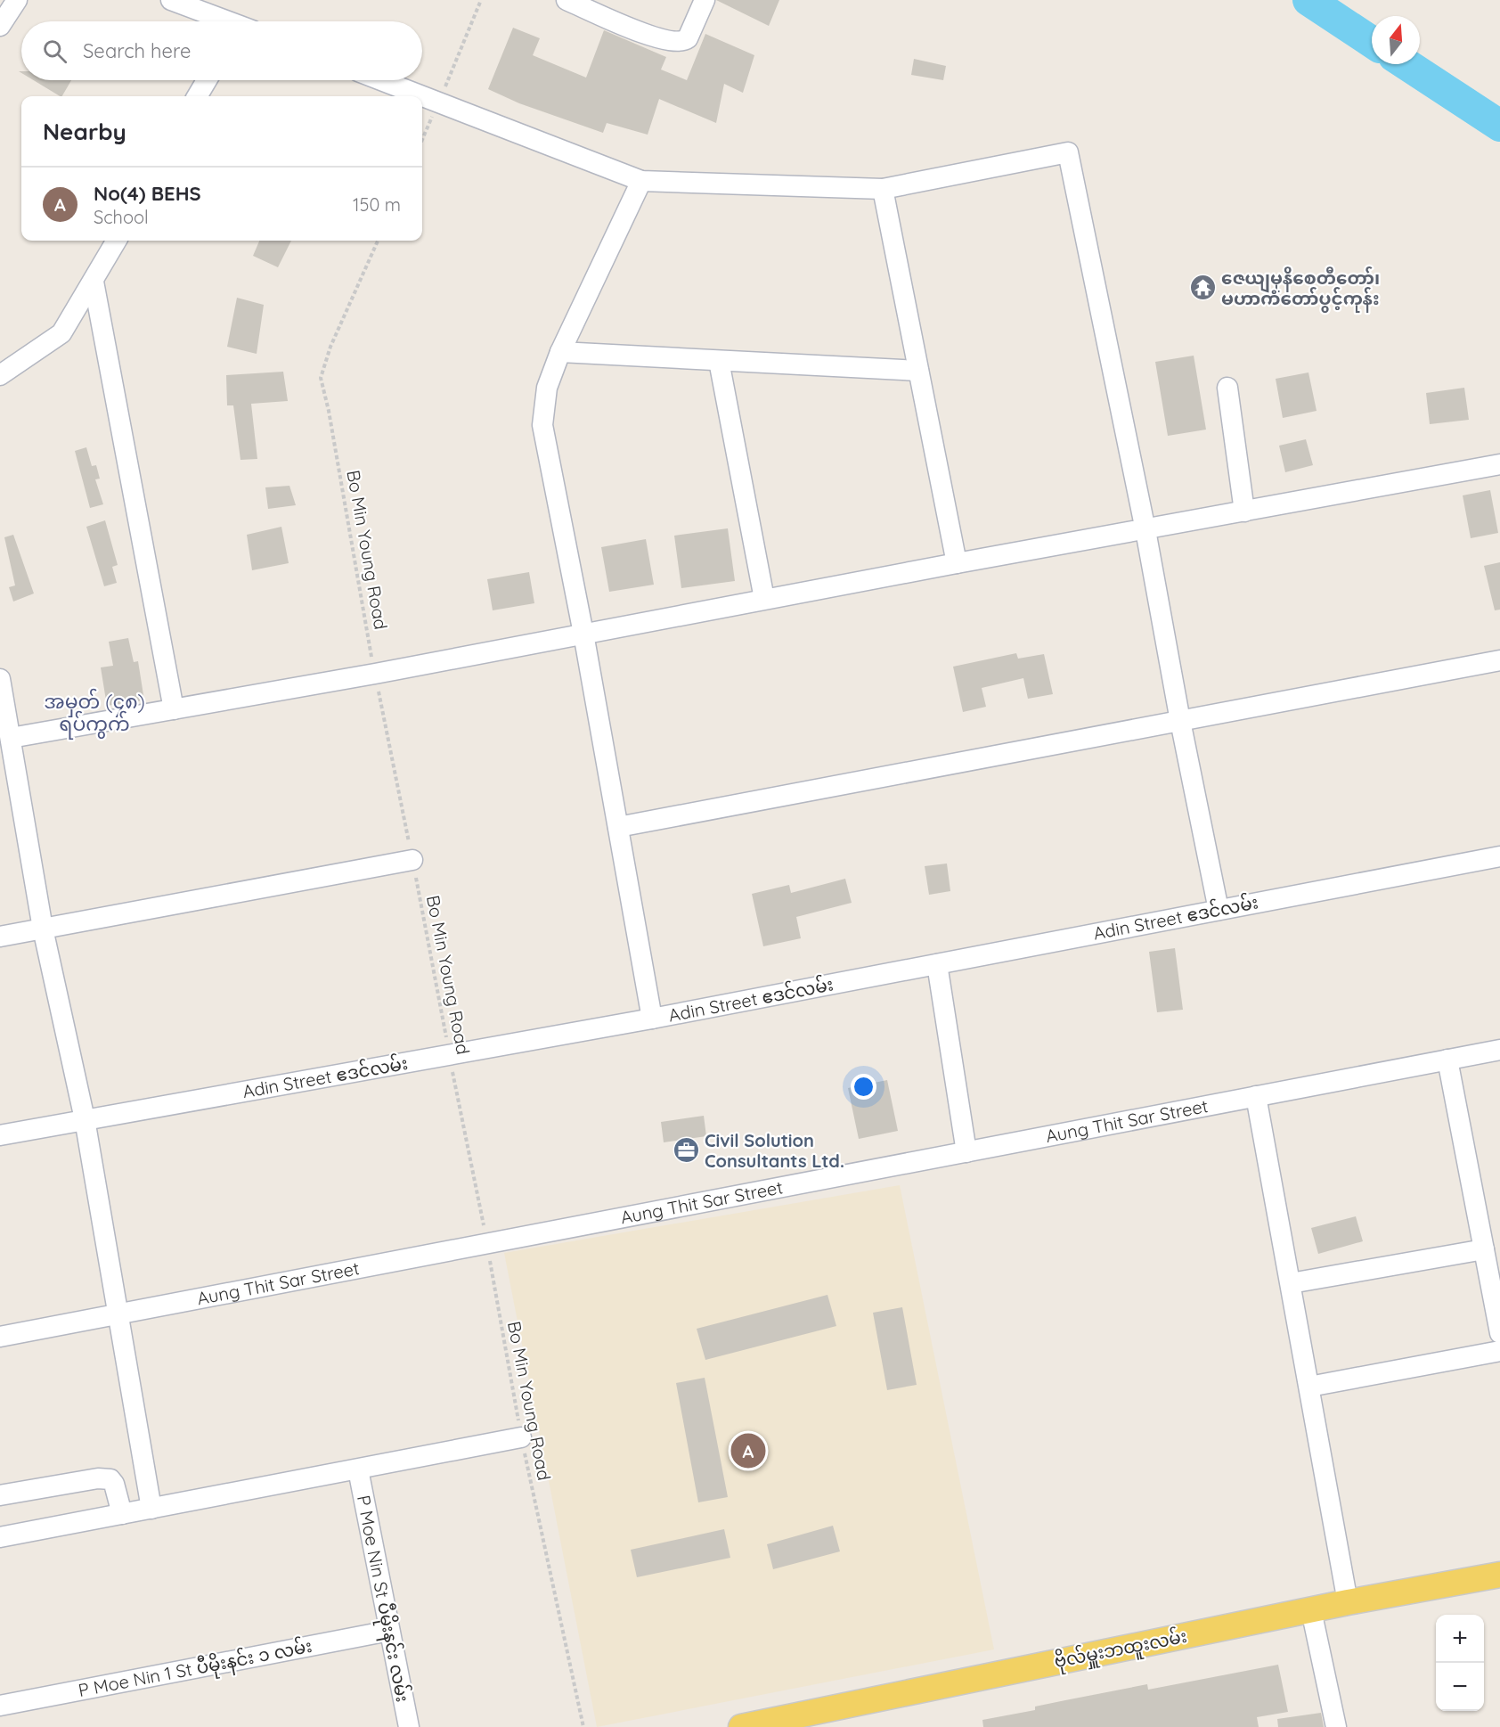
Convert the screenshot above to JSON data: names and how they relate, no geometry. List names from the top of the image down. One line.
{"streets":{"main road":["ဗိုလ်မှူးဘထူးလမ်း"],"street":["Adin Street ဧဒင်လမ်း","Aung Thit Sar Street","P Moe Nin St ပီမိုးနင်း လမ်း","P Moe Nin 1 St ပီမိုးနင်း ၁ လမ်း"],"path":["Bo Min Young Road"]},"crossings":[["Bo Min Young Road","Adin Street ဧဒင်လမ်း"],["Bo Min Young Road","Aung Thit Sar Street"],["P Moe Nin St ပီမိုးနင်း လမ်း","P Moe Nin 1 St ပီမိုးနင်း ၁ လမ်း"]],"districts":["အမှတ် (၄၈) ရပ်ကွက်"],"places":{"temple":["ဇေယျမုနိစေတီတော်၊ မဟာကံတော်ပွင့်ကုန်း"],"office":["Civil Solution Consultants Ltd."]},"north":"top","page":{"search":"Search here","heading":"Nearby","list":[{"mark":"A","name":"No(4) BEHS","note":"School","value":"150 m"}],"pins":"A","map_buttons":["+","−"]}}
